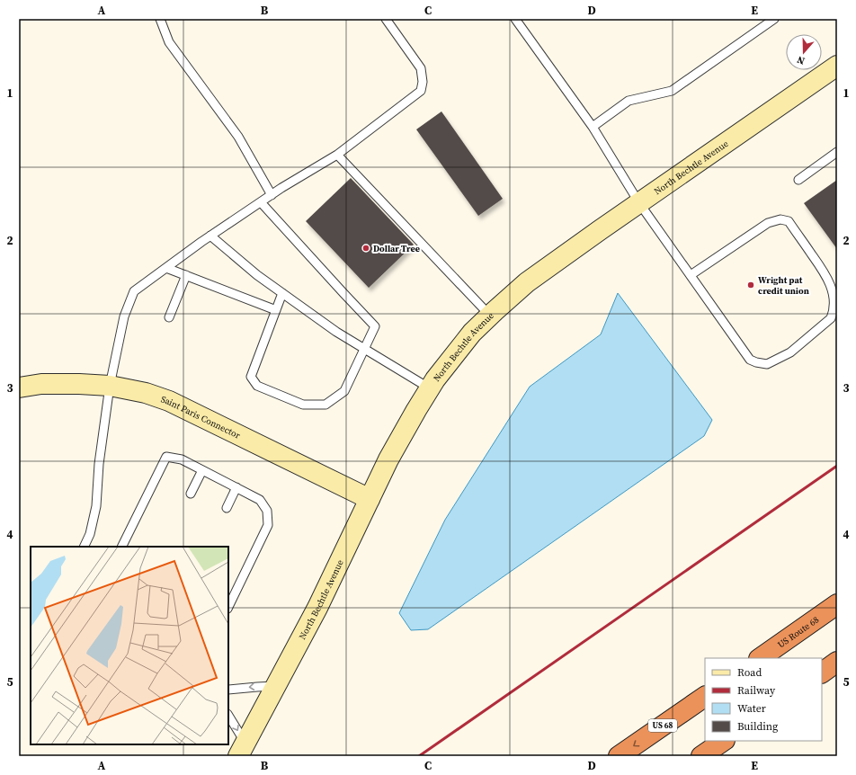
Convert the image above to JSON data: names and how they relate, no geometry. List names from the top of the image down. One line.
{"streets":{"highway":["US Route 68","US 68"],"street":["North Bechtle Avenue","Saint Paris Connector"]},"crossings":[["North Bechtle Avenue","Saint Paris Connector"]],"places":["Dollar Tree","Wright pat credit union"],"legend":["Road","Railway","Water","Building"],"north":"bottom","grid":{"columns":["A","B","C","D","E"],"rows":["1","2","3","4","5"]}}
